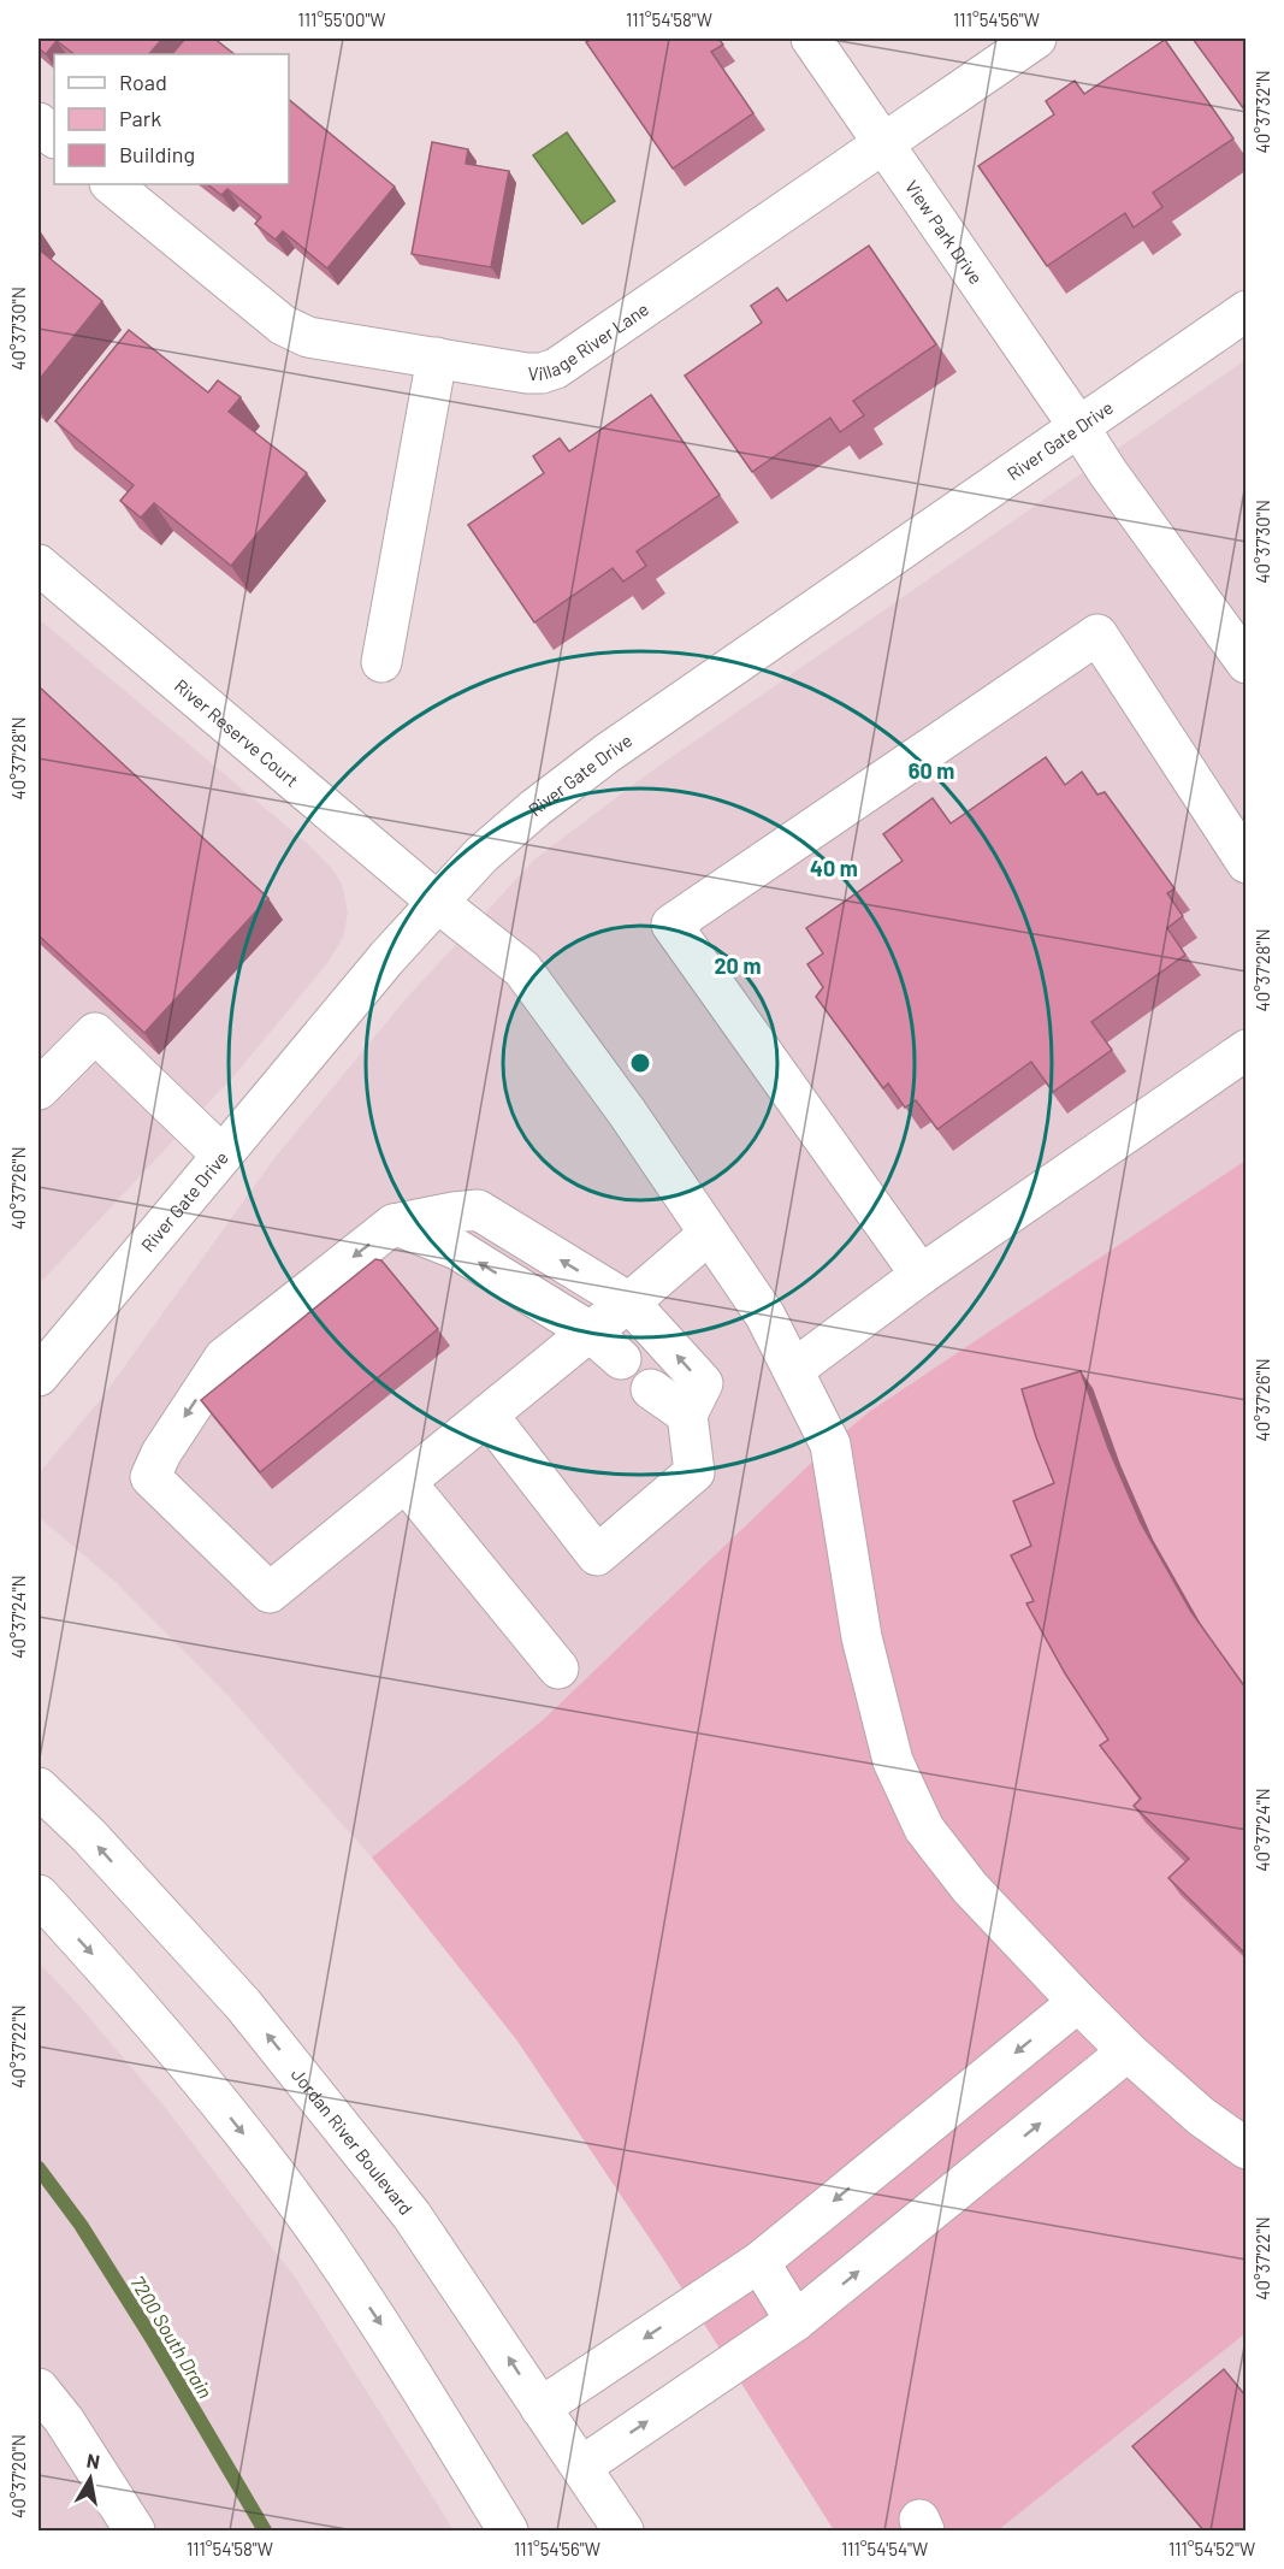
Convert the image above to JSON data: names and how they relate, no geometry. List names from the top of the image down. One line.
{"streets":{"street":["View Park Drive","Village River Lane","River Gate Drive","River Reserve Court","Jordan River Boulevard"]},"crossings":[["View Park Drive","Village River Lane"],["View Park Drive","River Gate Drive"],["River Gate Drive","River Reserve Court"]],"water":["7200 South Drain"],"legend":["Road","Park","Building"],"north":"top","coordinates":["111°55'00\"W","111°54'58\"W","111°54'56\"W","40°37'32\"N","40°37'30\"N","40°37'28\"N","40°37'26\"N","40°37'24\"N","40°37'22\"N","40°37'20\"N","111°54'54\"W","111°54'52\"W"],"rings":["60 m","40 m","20 m"]}
